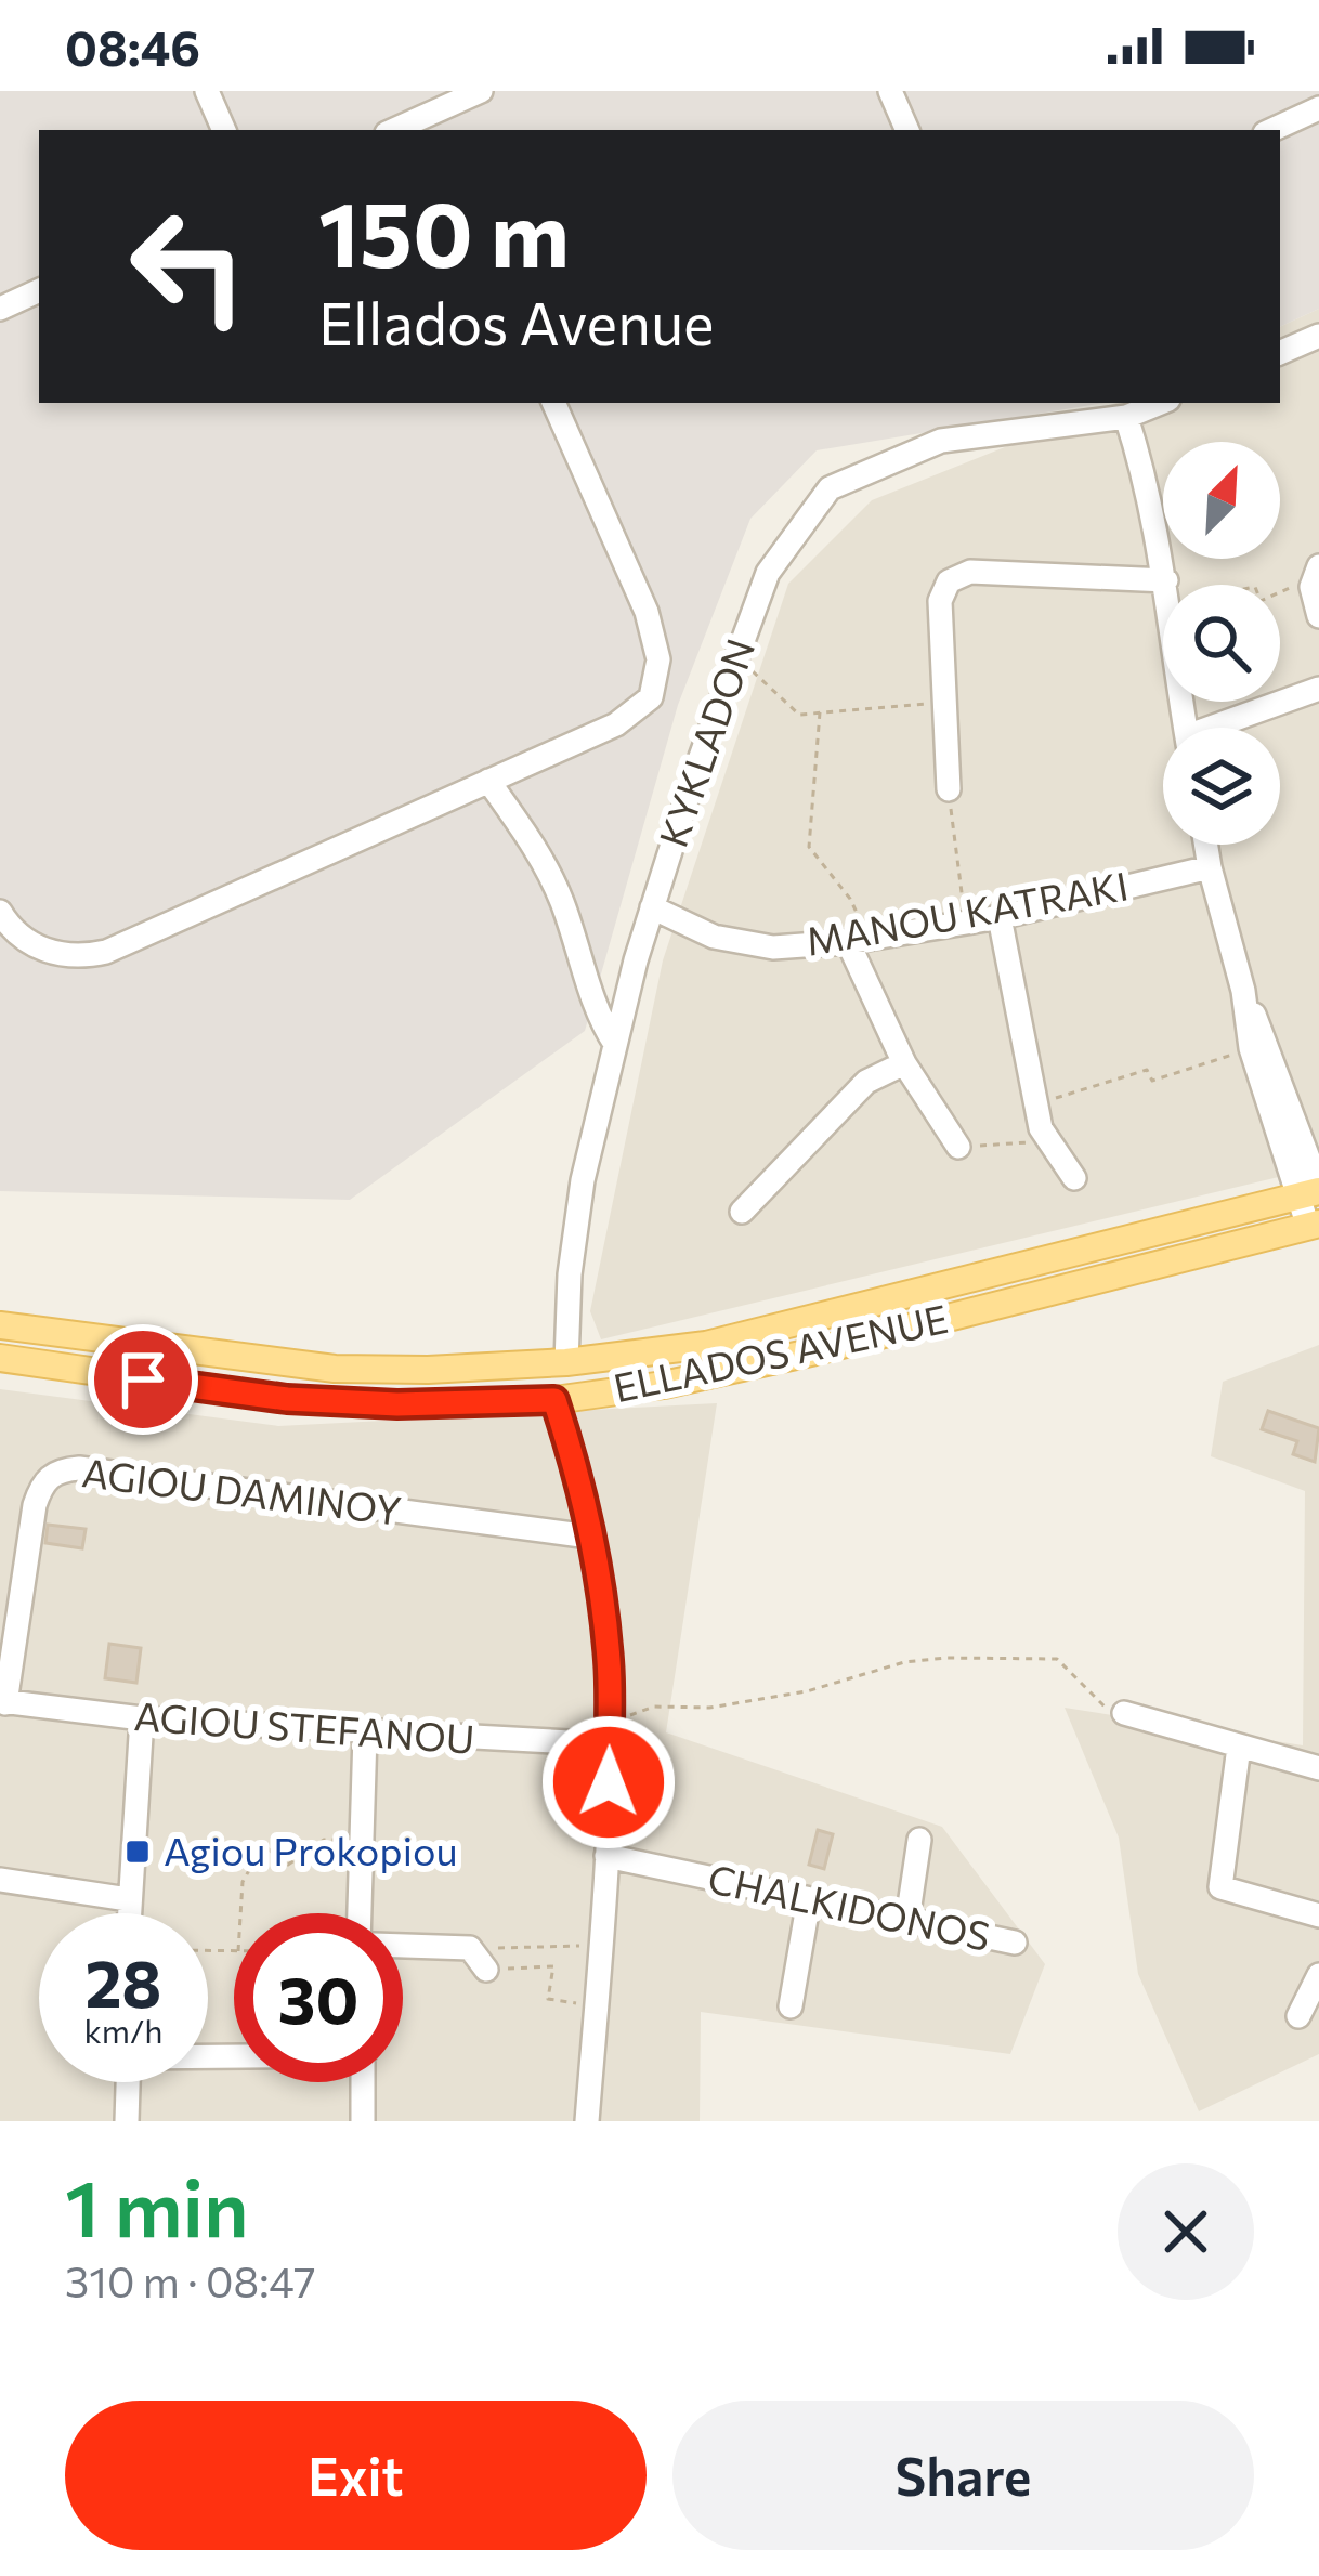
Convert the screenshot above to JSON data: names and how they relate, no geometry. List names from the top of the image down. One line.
{"streets":{"main road":["ELLADOS AVENUE"],"street":["KYKLADON","MANOU KATRAKI","AGIOU DAMINOY","AGIOU STEFANOU","CHALKIDONOS"]},"crossings":[["KYKLADON","MANOU KATRAKI"],["KYKLADON","ELLADOS AVENUE"],["AGIOU DAMINOY","AGIOU STEFANOU"]],"places":{"transit":["Agiou Prokopiou"]},"north":"top right","page":{"status":"08:46","turn":["150 m","Ellados Avenue"],"speed":"28 km/h","limit":"30","heading":["1 min","310 m · 08:47"],"buttons":["Exit","Share"]}}
